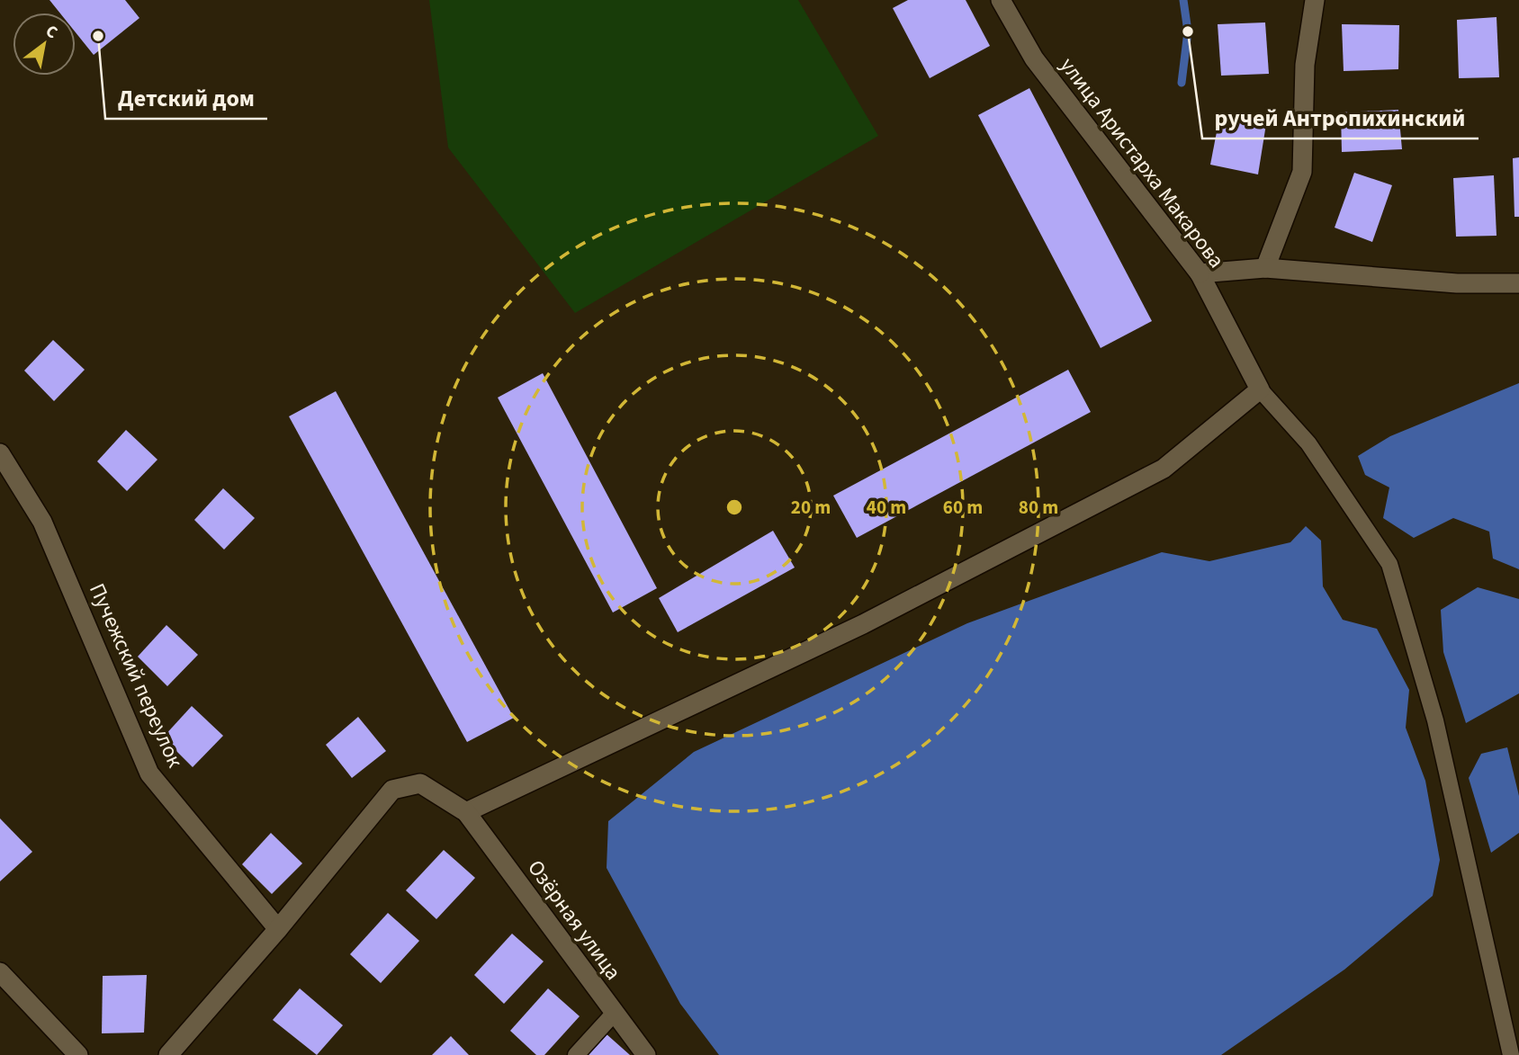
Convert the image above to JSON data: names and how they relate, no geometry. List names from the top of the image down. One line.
{"streets":{"street":["улица Аристарха Макарова","Пучежский переулок","Озёрная улица"]},"places":["ручей Антропихинский","Детский дом"],"north":"top right","rings":["20 m","40 m","60 m","80 m"]}
